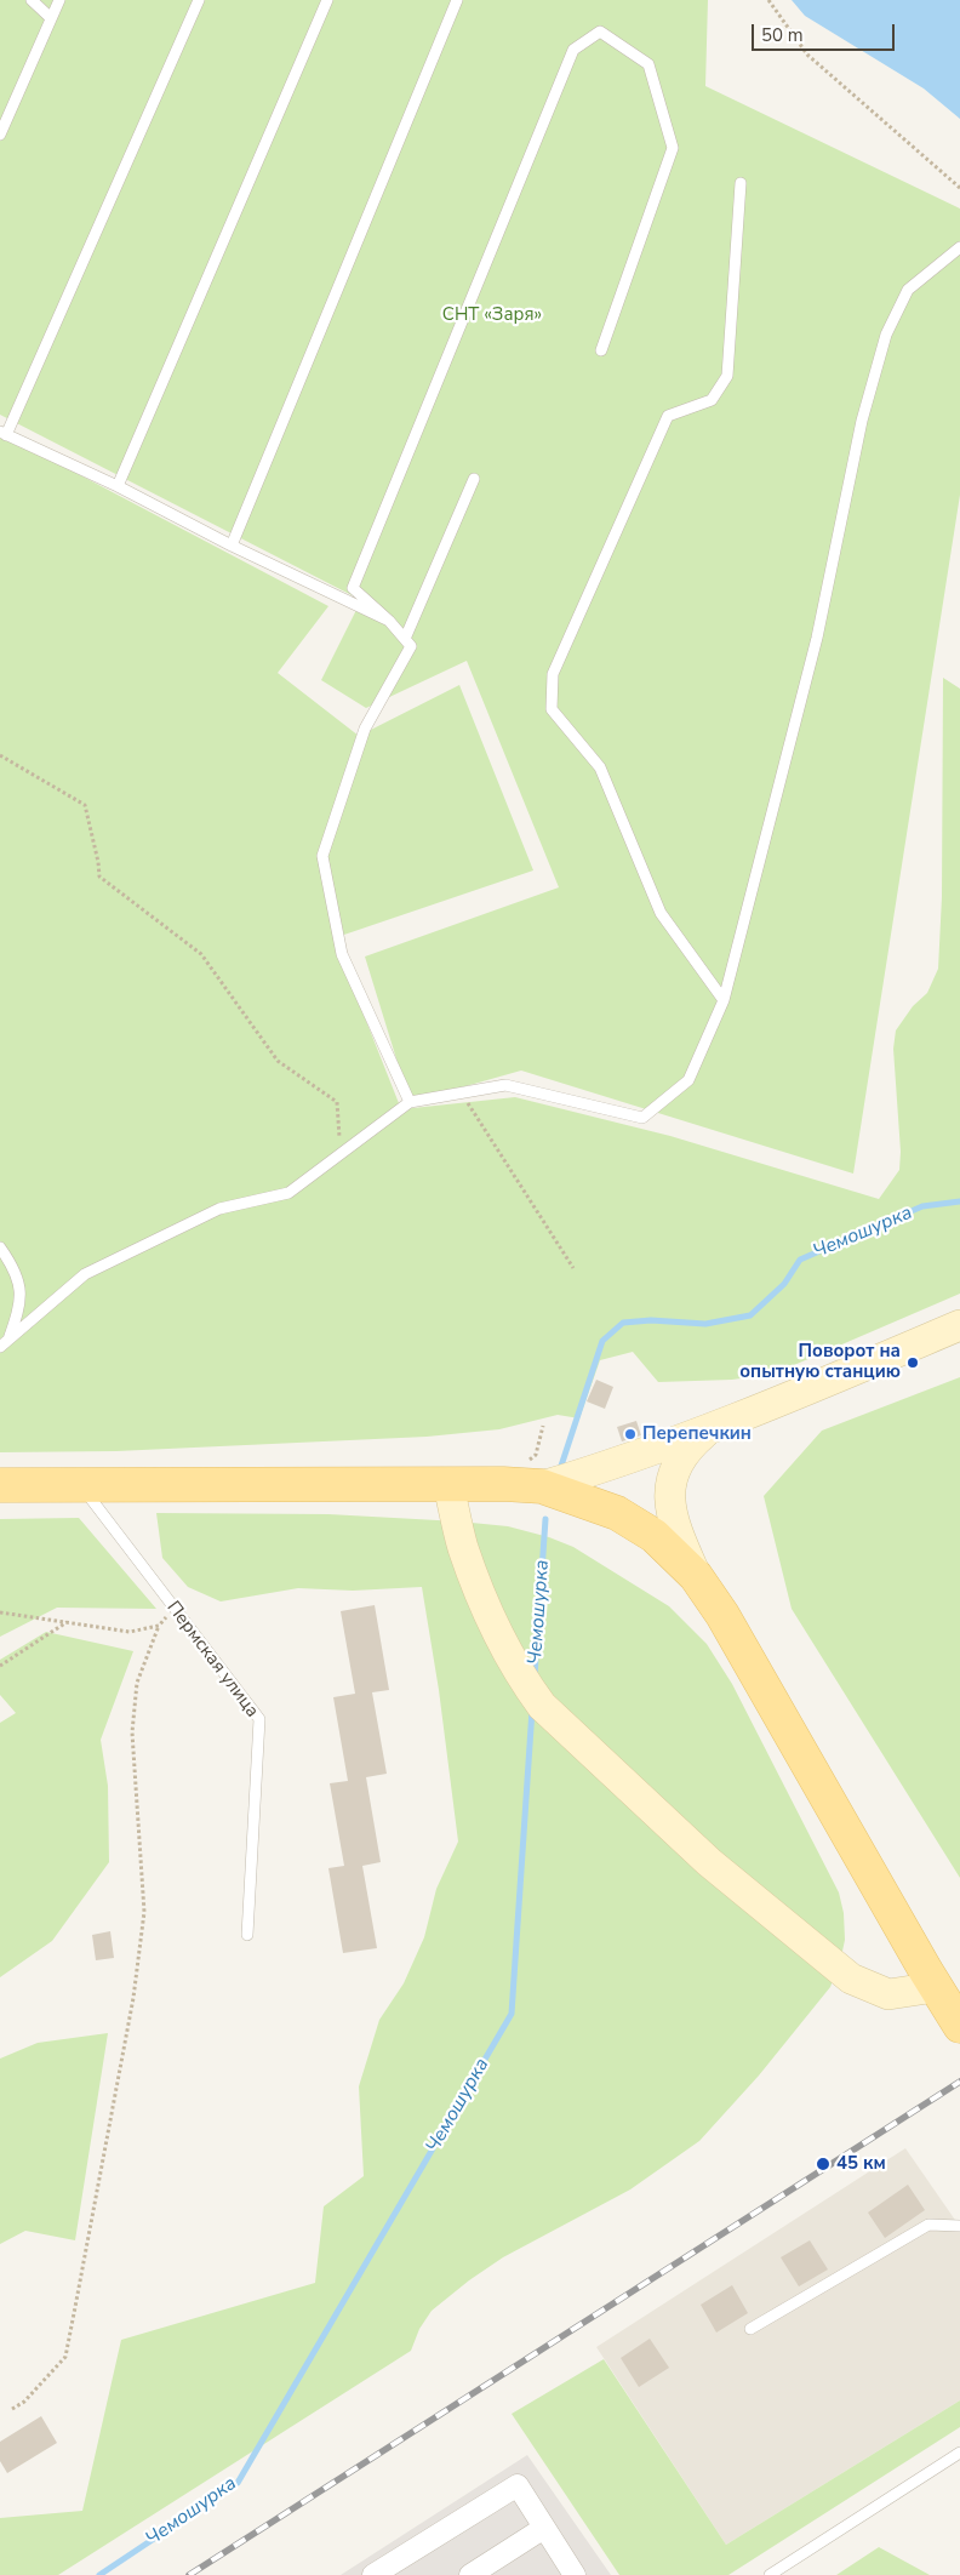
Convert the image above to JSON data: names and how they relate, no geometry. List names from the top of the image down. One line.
{"streets":{"lane":["Пермская улица"]},"water":["Чемошурка"],"parks":["СНТ «Заря»"],"places":["Поворот на опытную станцию","Перепечкин","45 км"],"scale_bar":"50 m"}
